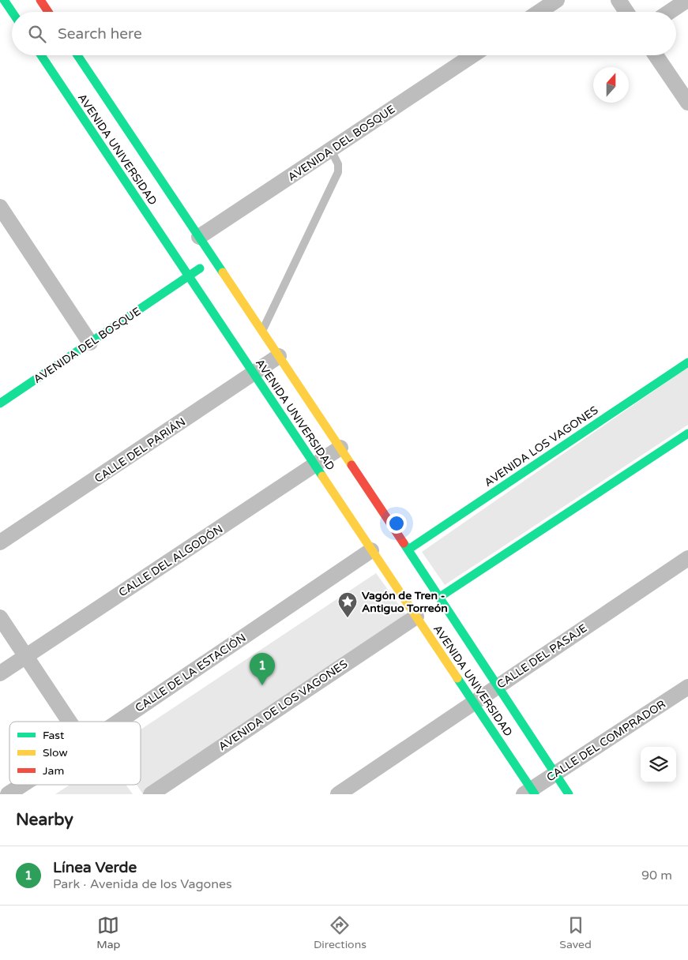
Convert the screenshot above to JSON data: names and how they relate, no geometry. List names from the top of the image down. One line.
{"streets":{"main road":["AVENIDA DEL BOSQUE","AVENIDA UNIVERSIDAD","AVENIDA LOS VAGONES"],"street":["CALLE DEL PARIÁN","CALLE DEL ALGODÓN","CALLE DEL PASAJE","CALLE DE LA ESTACIÓN","AVENIDA DE LOS VAGONES","CALLE DEL COMPRADOR"]},"crossings":[["AVENIDA DEL BOSQUE","AVENIDA UNIVERSIDAD"],["AVENIDA UNIVERSIDAD","AVENIDA LOS VAGONES"],["AVENIDA UNIVERSIDAD","CALLE DEL PARIÁN"],["AVENIDA UNIVERSIDAD","CALLE DEL ALGODÓN"],["AVENIDA UNIVERSIDAD","CALLE DEL PASAJE"],["AVENIDA UNIVERSIDAD","CALLE DE LA ESTACIÓN"],["AVENIDA UNIVERSIDAD","AVENIDA DE LOS VAGONES"],["AVENIDA UNIVERSIDAD","CALLE DEL COMPRADOR"]],"places":{"place":["Vagón de Tren - Antiguo Torreón"]},"legend":["Fast","Slow","Jam"],"north":"top","page":{"search":"Search here","pins":"1","heading":"Nearby","list":[{"mark":"1","name":"Línea Verde","note":"Park · Avenida de los Vagones","value":"90 m"}],"nav":["Map","Directions","Saved"]}}
